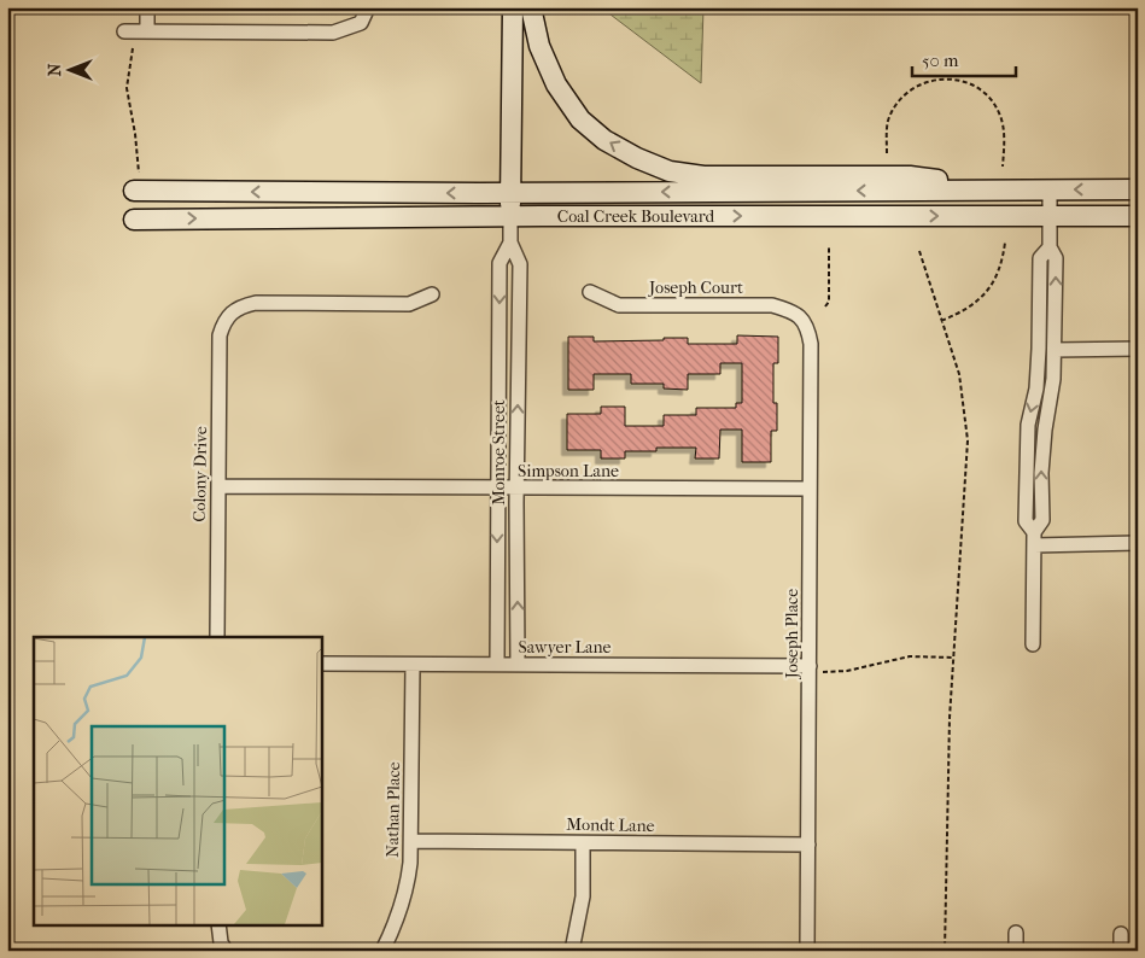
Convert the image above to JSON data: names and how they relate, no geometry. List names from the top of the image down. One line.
{"streets":{"main road":["Coal Creek Boulevard","Monroe Street"],"street":["Joseph Court","Simpson Lane","Colony Drive","Joseph Place","Sawyer Lane","Nathan Place","Mondt Lane"]},"crossings":[["Coal Creek Boulevard","Monroe Street"],["Joseph Court","Joseph Place"],["Monroe Street","Simpson Lane"],["Monroe Street","Sawyer Lane"],["Simpson Lane","Colony Drive"],["Simpson Lane","Joseph Place"],["Joseph Place","Sawyer Lane"],["Joseph Place","Mondt Lane"],["Sawyer Lane","Nathan Place"],["Nathan Place","Mondt Lane"]],"scale_bar":"50 m","north":"left"}
